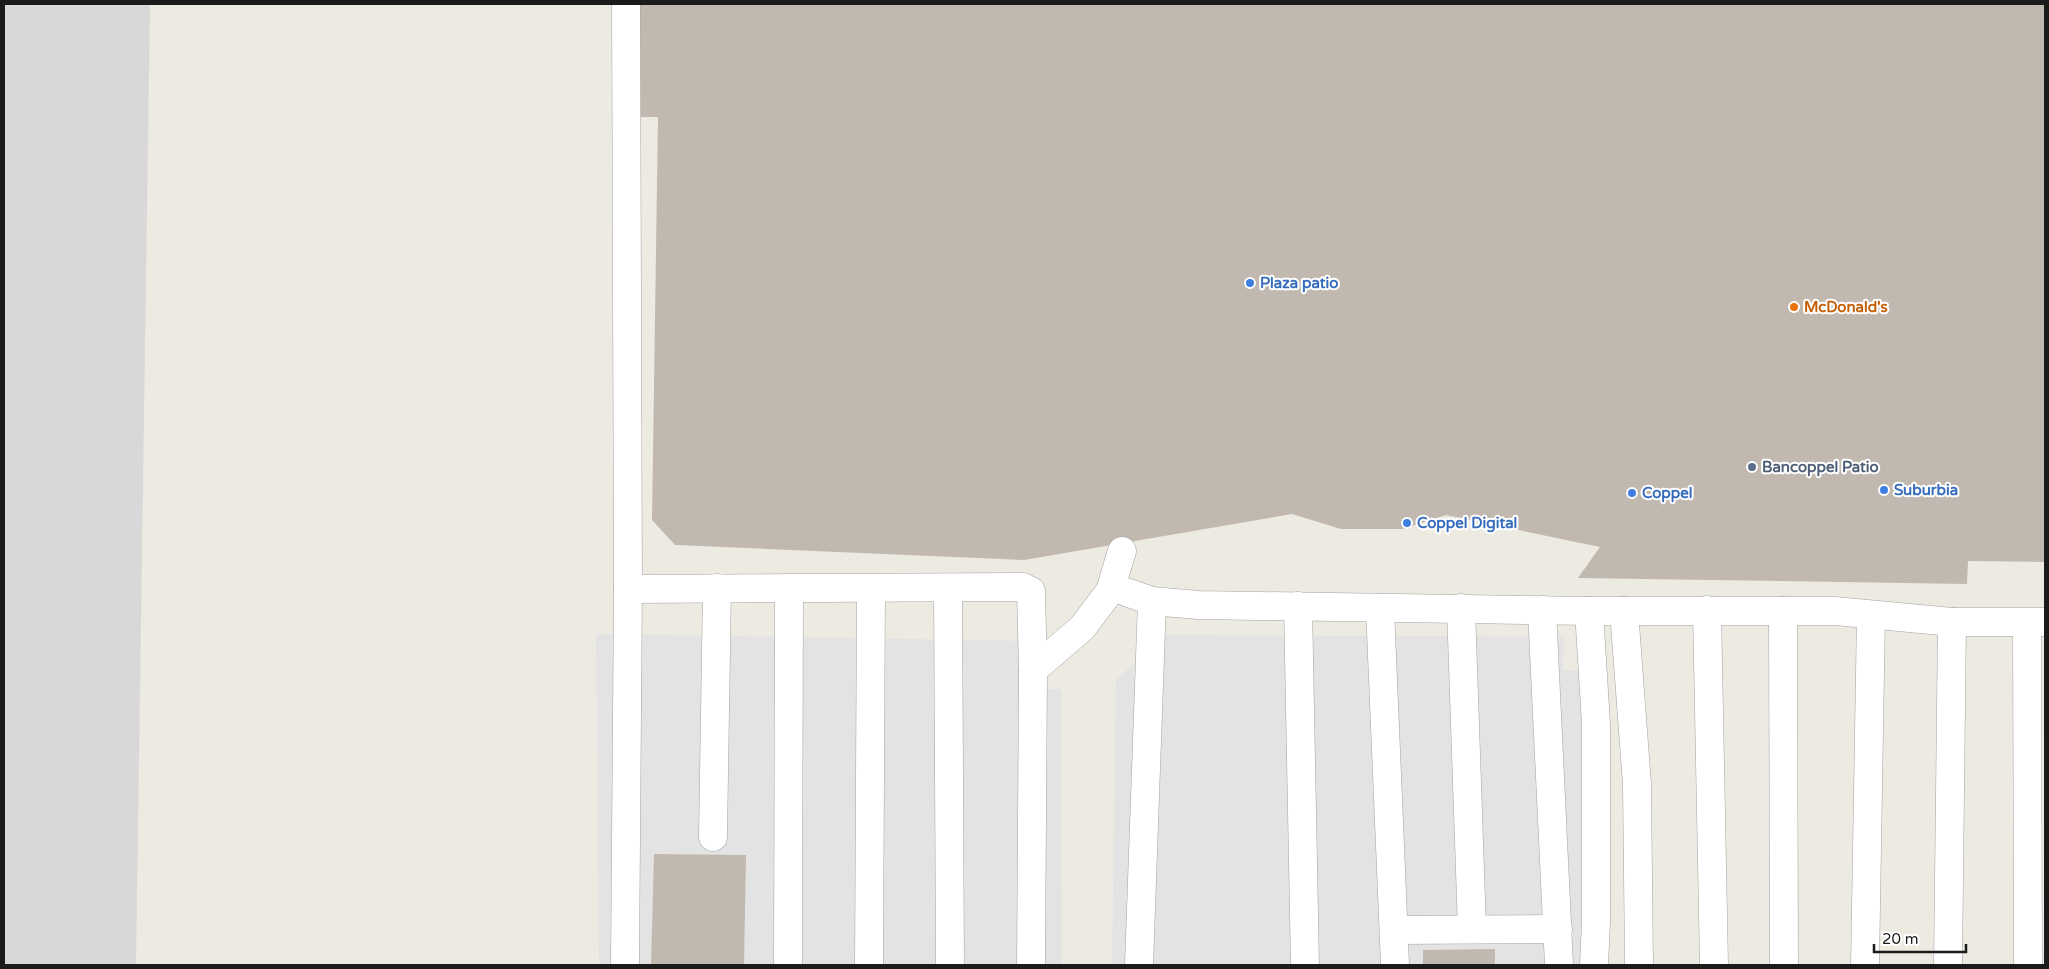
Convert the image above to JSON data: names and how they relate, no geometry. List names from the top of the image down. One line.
{"places":["Plaza patio","McDonald's","Bancoppel Patio","Suburbia","Coppel","Coppel Digital"],"scale_bar":"20 m"}
